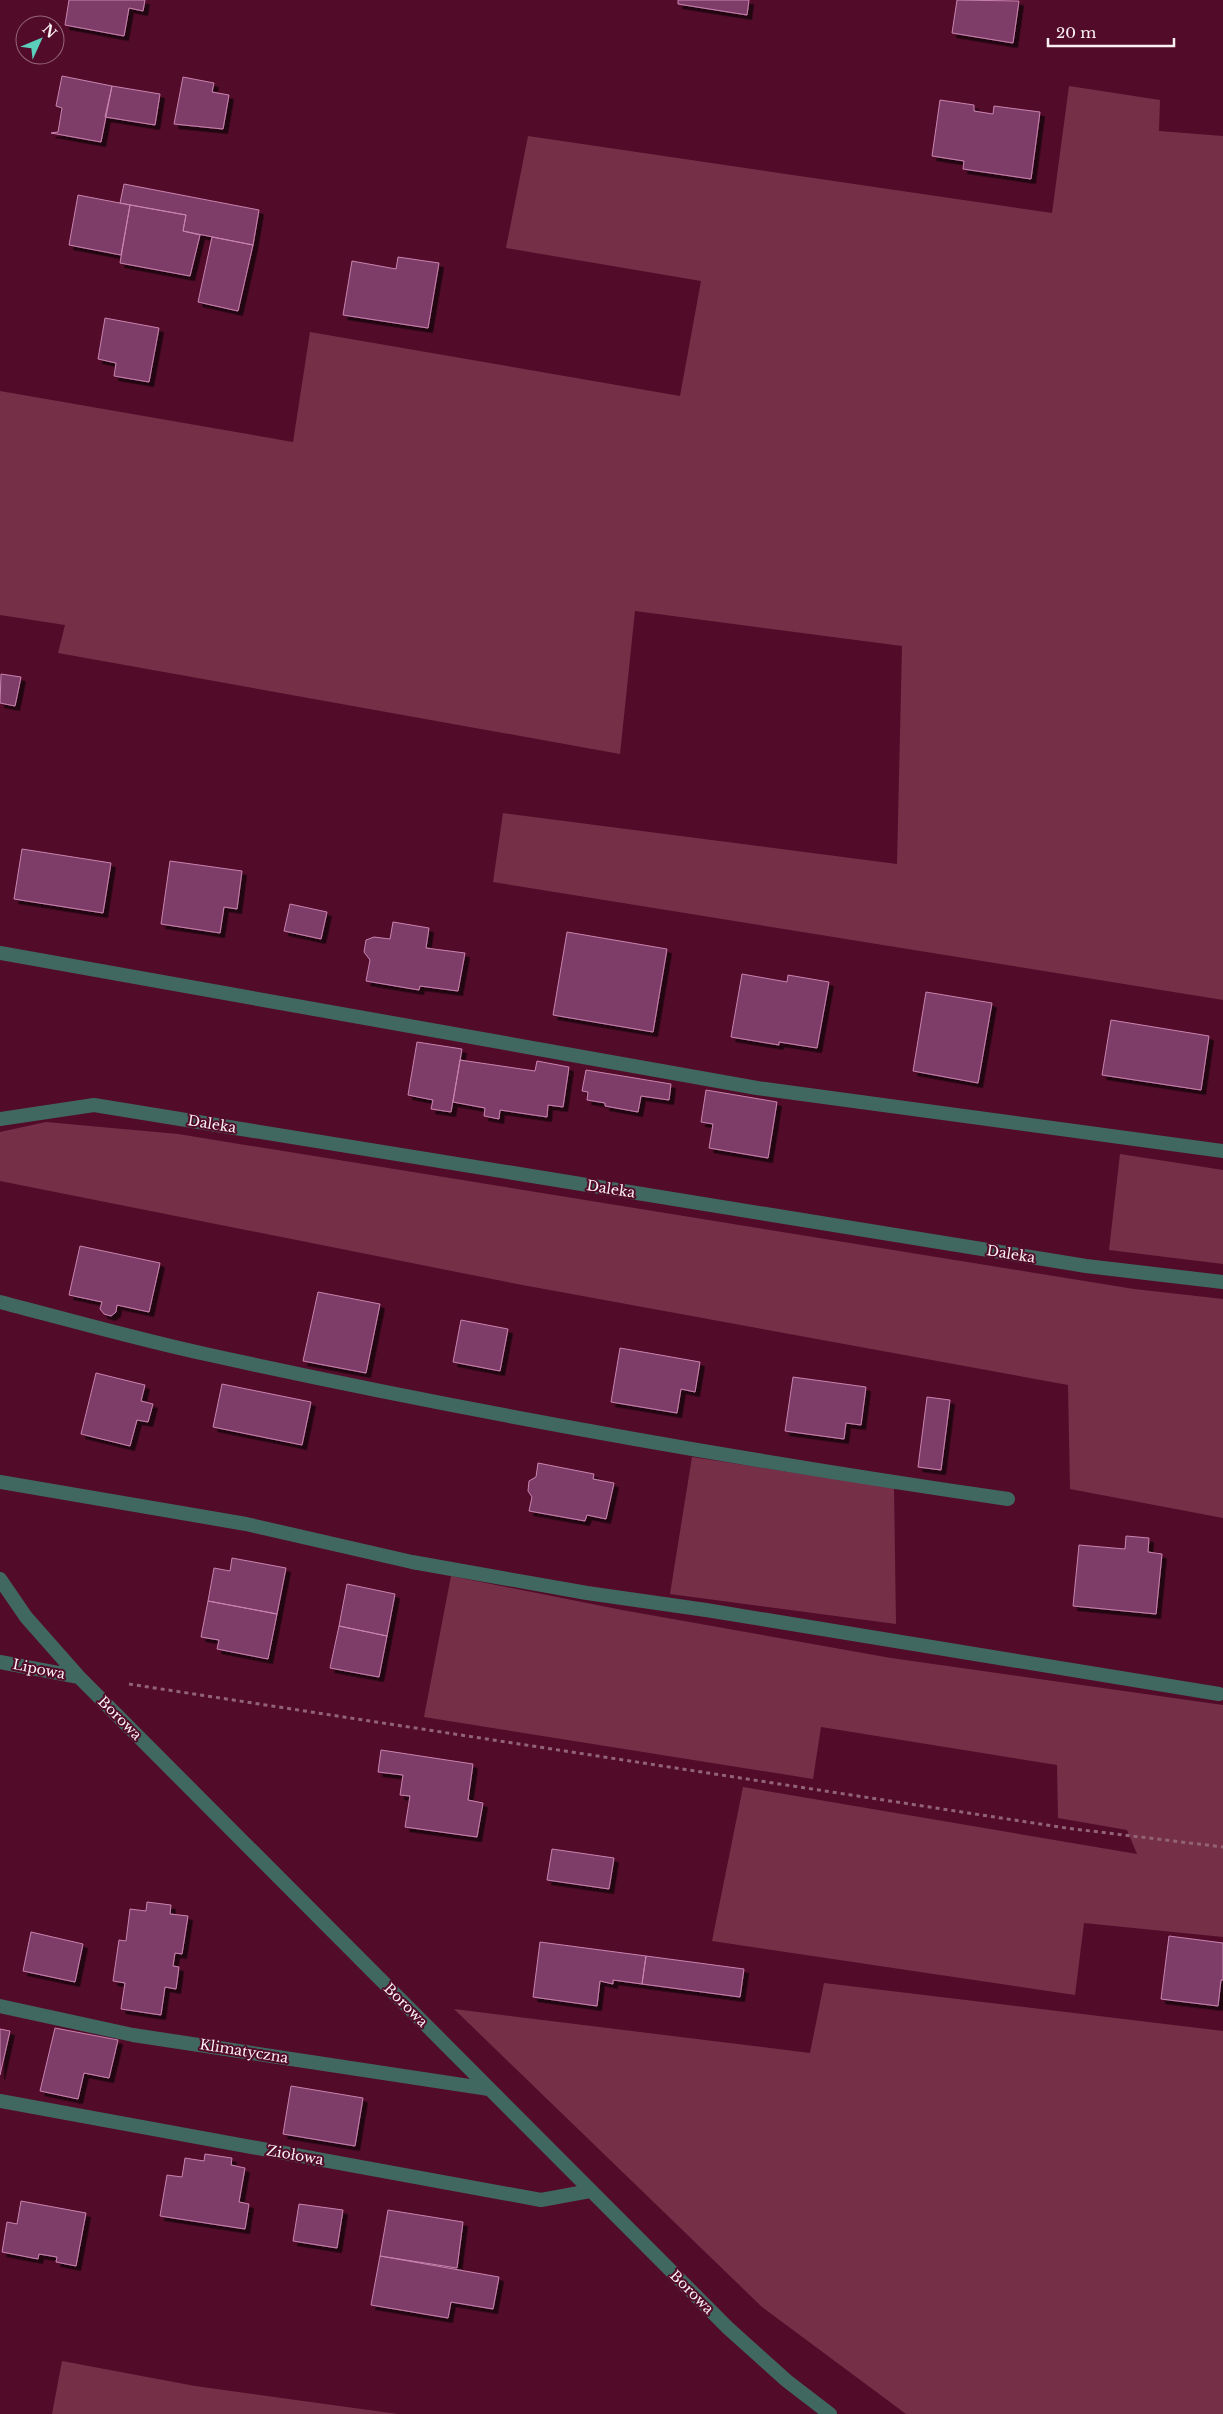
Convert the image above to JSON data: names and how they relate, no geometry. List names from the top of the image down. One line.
{"streets":{"street":["Daleka","Lipowa","Borowa","Klimatyczna","Ziołowa"]},"crossings":[["Lipowa","Borowa"],["Borowa","Klimatyczna"],["Borowa","Ziołowa"]],"scale_bar":"20 m","north":"top right"}
